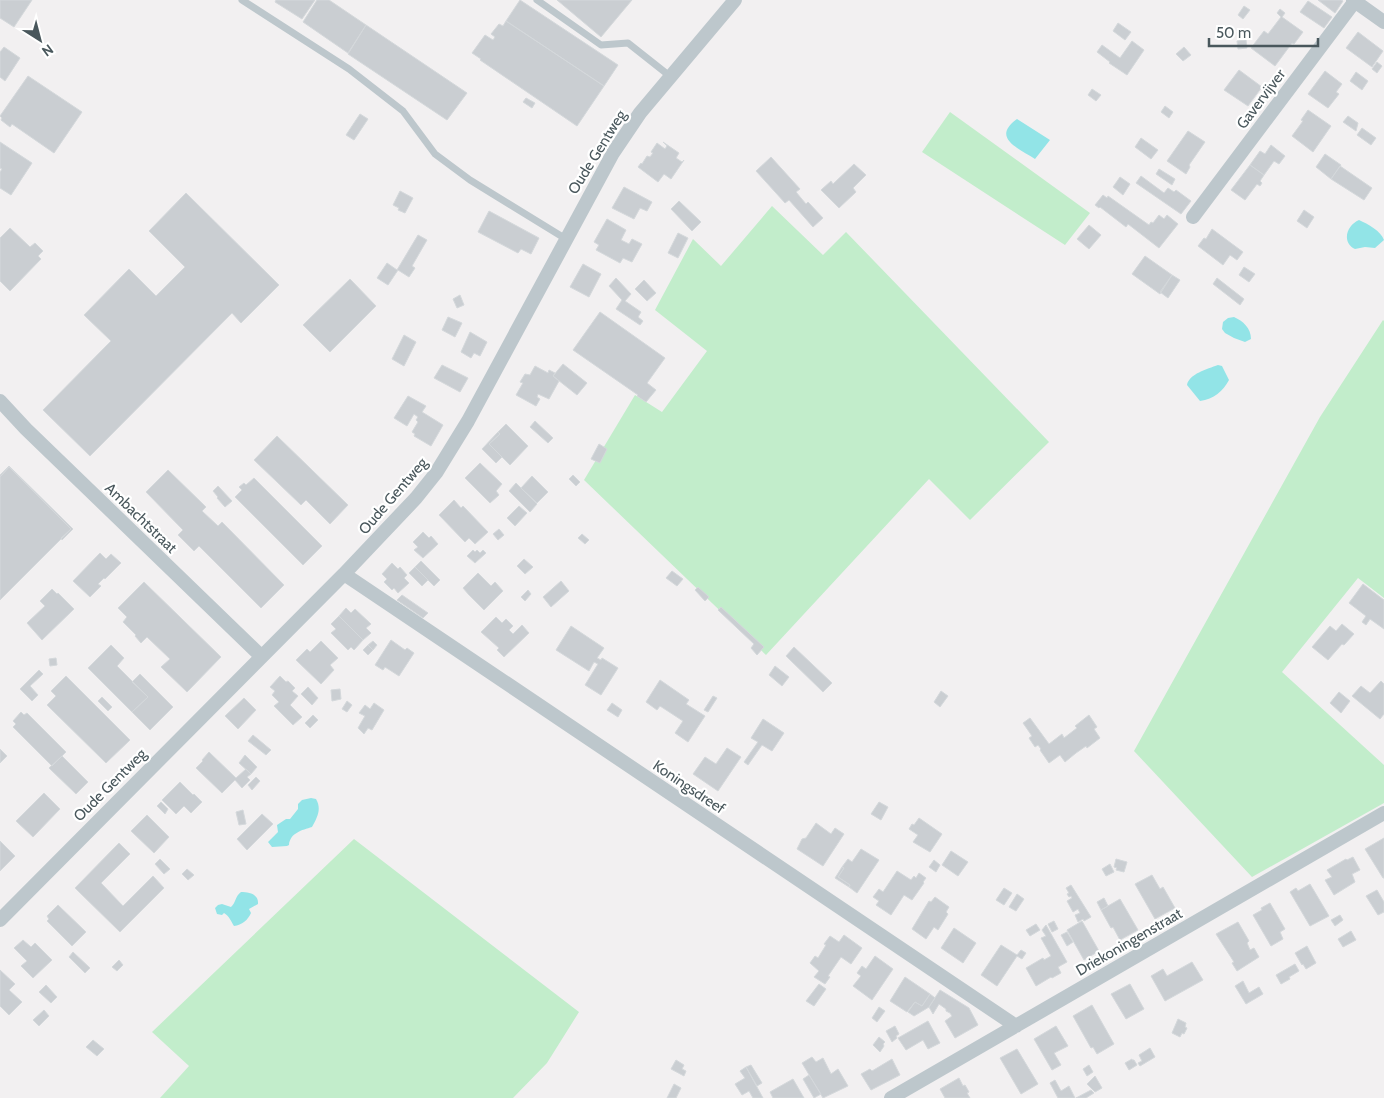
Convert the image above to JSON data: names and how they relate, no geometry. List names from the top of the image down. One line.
{"streets":{"street":["Gavervijver","Oude Gentweg","Ambachtstraat","Koningsdreef","Driekoningenstraat"]},"crossings":[["Oude Gentweg","Ambachtstraat"],["Oude Gentweg","Koningsdreef"],["Koningsdreef","Driekoningenstraat"]],"scale_bar":"50 m","north":"bottom right"}
